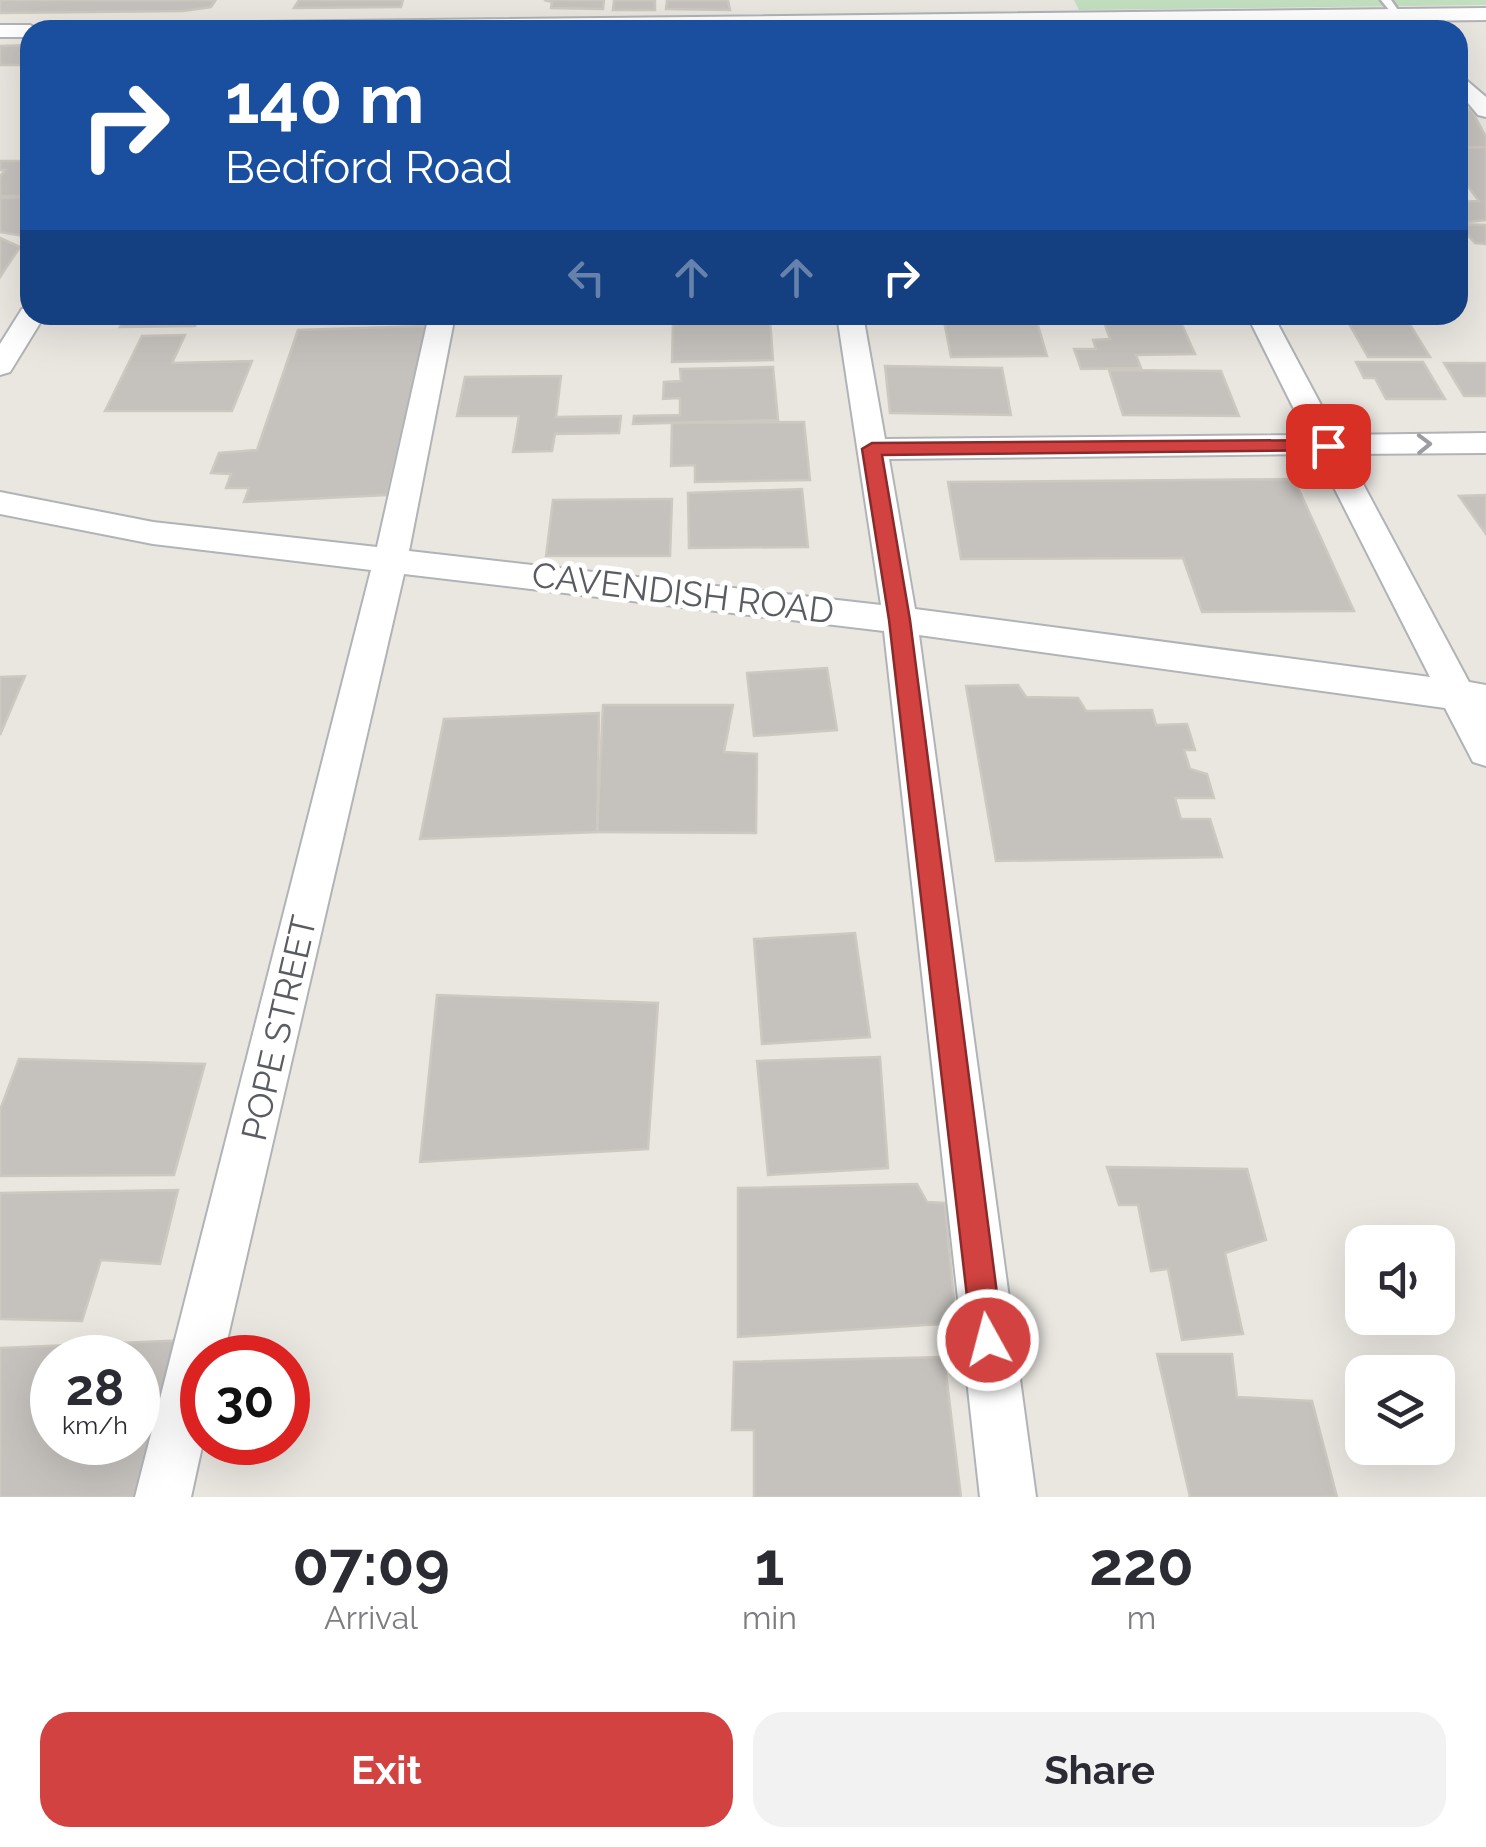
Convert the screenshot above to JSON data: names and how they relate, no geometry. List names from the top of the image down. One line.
{"streets":{"street":["CAVENDISH ROAD","POPE STREET"]},"crossings":[["CAVENDISH ROAD","POPE STREET"]],"page":{"turn":["140 m","Bedford Road"],"speed":"28 km/h","limit":"30","eta":["07:09","Arrival","1","min","220","m"],"buttons":["Exit","Share"]}}
